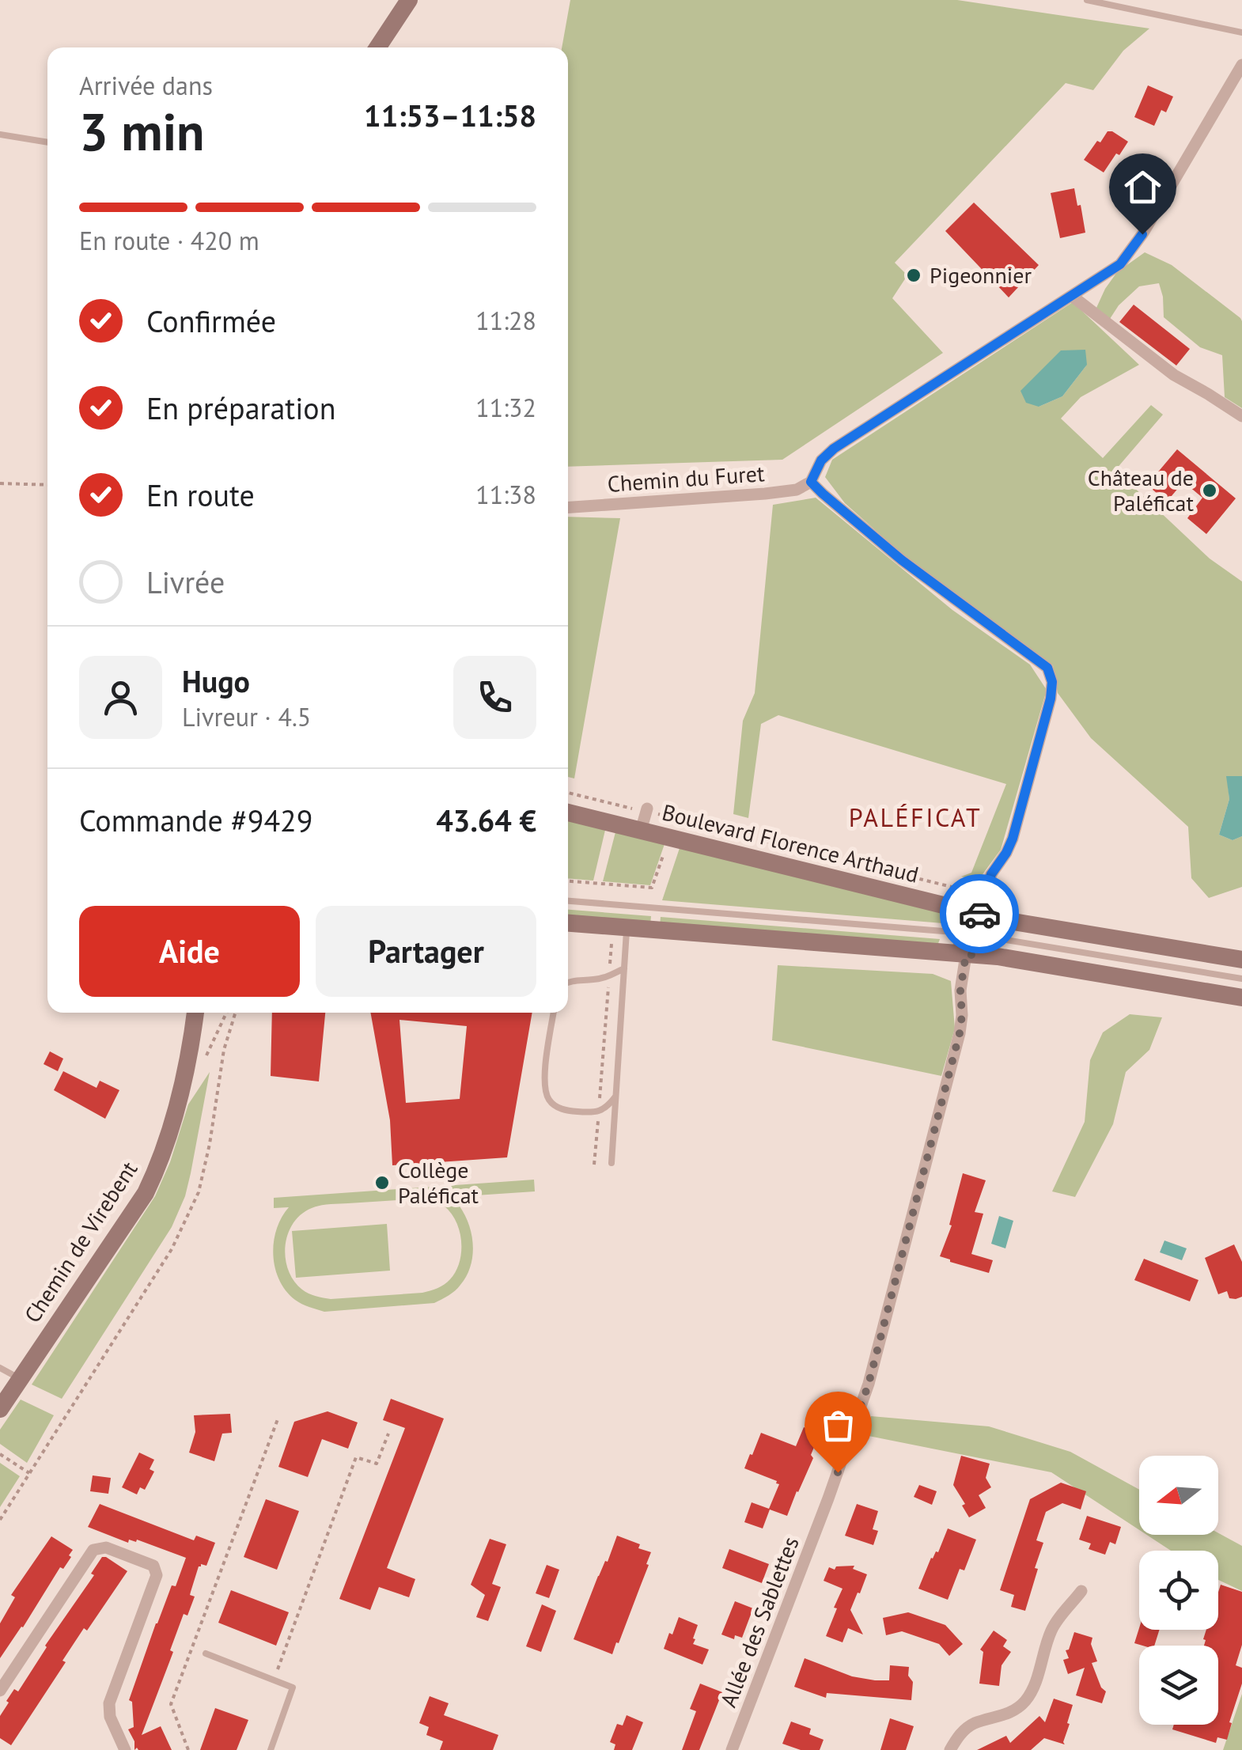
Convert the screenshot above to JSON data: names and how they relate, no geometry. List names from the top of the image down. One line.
{"streets":{"street":["Chemin du Furet","Boulevard Florence Arthaud","Chemin de Virebent","Allée des Sablettes"]},"districts":["PALÉFICAT"],"places":["Pigeonnier","Château de Paléficat","Collège Paléficat"],"north":"left","page":{"heading":["3 min","Arrivée dans","11:53–11:58"],"panel":["Hugo","Livreur · 4.5","Commande #9429","43.64 €"],"bar":"En route · 420 m","list":[["Confirmée","11:28"],["En préparation","11:32"],["En route","11:38"],"Livrée"],"buttons":["Aide","Partager"]}}
